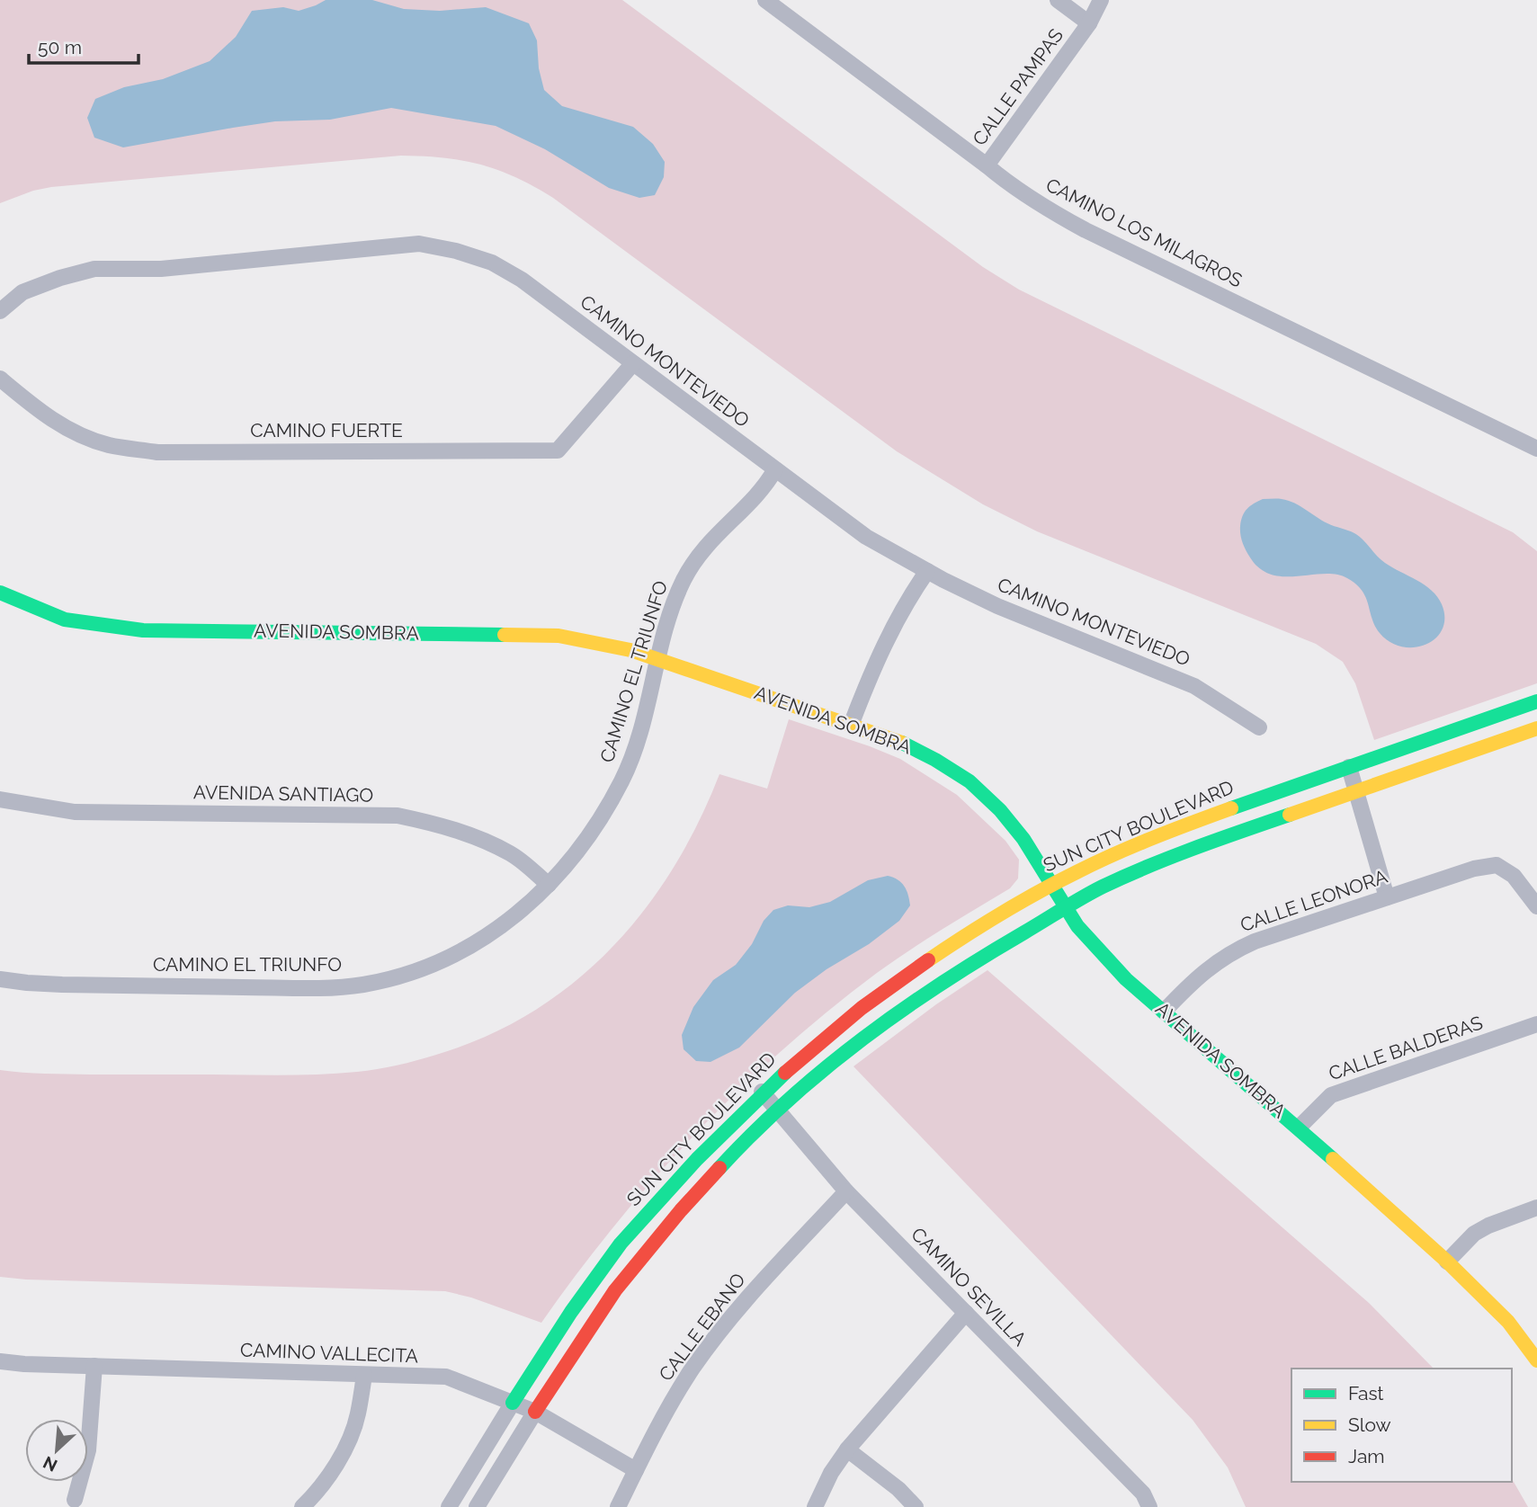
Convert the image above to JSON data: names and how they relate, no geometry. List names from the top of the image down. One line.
{"streets":{"street":["CALLE PAMPAS","CAMINO LOS MILAGROS","CAMINO MONTEVIEDO","CAMINO FUERTE","AVENIDA SOMBRA","CAMINO EL TRIUNFO","AVENIDA SANTIAGO","SUN CITY BOULEVARD","CALLE LEONORA","CALLE BALDERAS","CAMINO SEVILLA","CALLE EBANO","CAMINO VALLECITA"]},"crossings":[["CALLE PAMPAS","CAMINO LOS MILAGROS"],["CAMINO MONTEVIEDO","CAMINO FUERTE"],["CAMINO MONTEVIEDO","CAMINO EL TRIUNFO"],["AVENIDA SOMBRA","CAMINO EL TRIUNFO"],["AVENIDA SOMBRA","SUN CITY BOULEVARD"],["AVENIDA SOMBRA","CALLE LEONORA"],["AVENIDA SOMBRA","CALLE BALDERAS"],["CAMINO EL TRIUNFO","AVENIDA SANTIAGO"],["SUN CITY BOULEVARD","CAMINO SEVILLA"],["SUN CITY BOULEVARD","CAMINO VALLECITA"],["CAMINO SEVILLA","CALLE EBANO"],["CALLE EBANO","CAMINO VALLECITA"]],"legend":["Fast","Slow","Jam"],"scale_bar":"50 m","north":"bottom left"}
